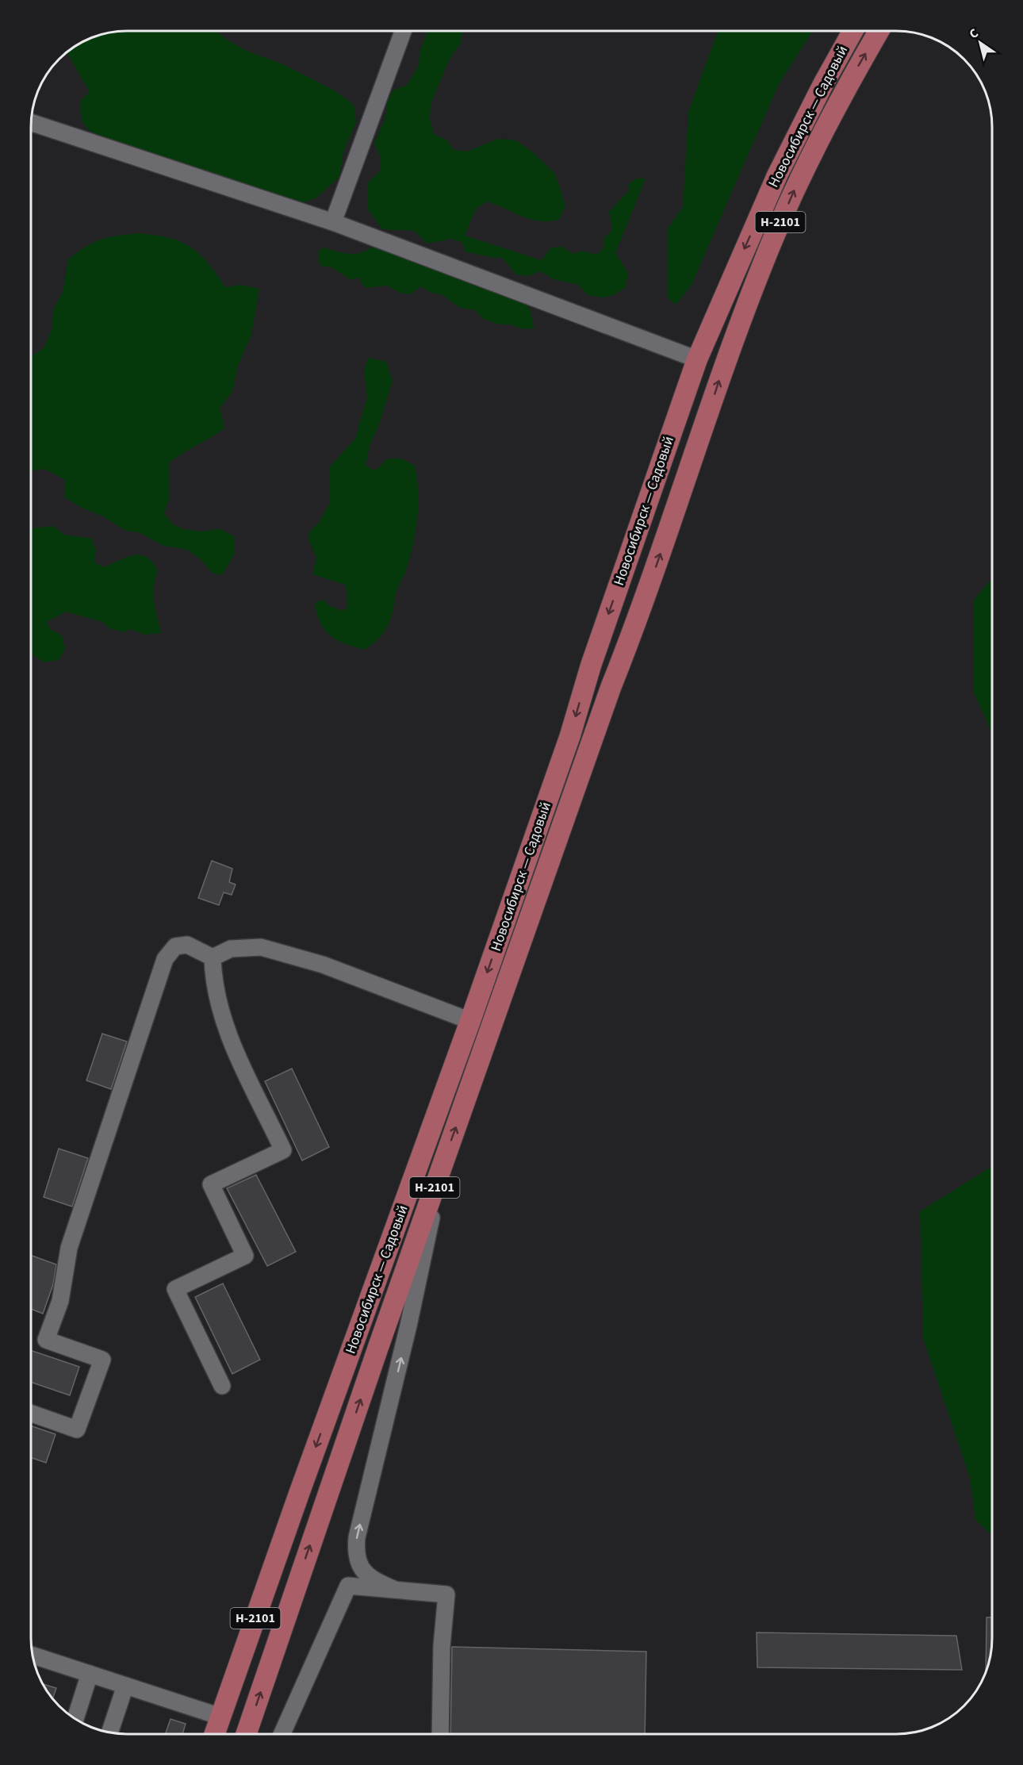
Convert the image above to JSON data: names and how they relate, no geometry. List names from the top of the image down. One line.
{"streets":{"main road":["Новосибирск — Садовый","Н-2101"]},"north":"top left"}
